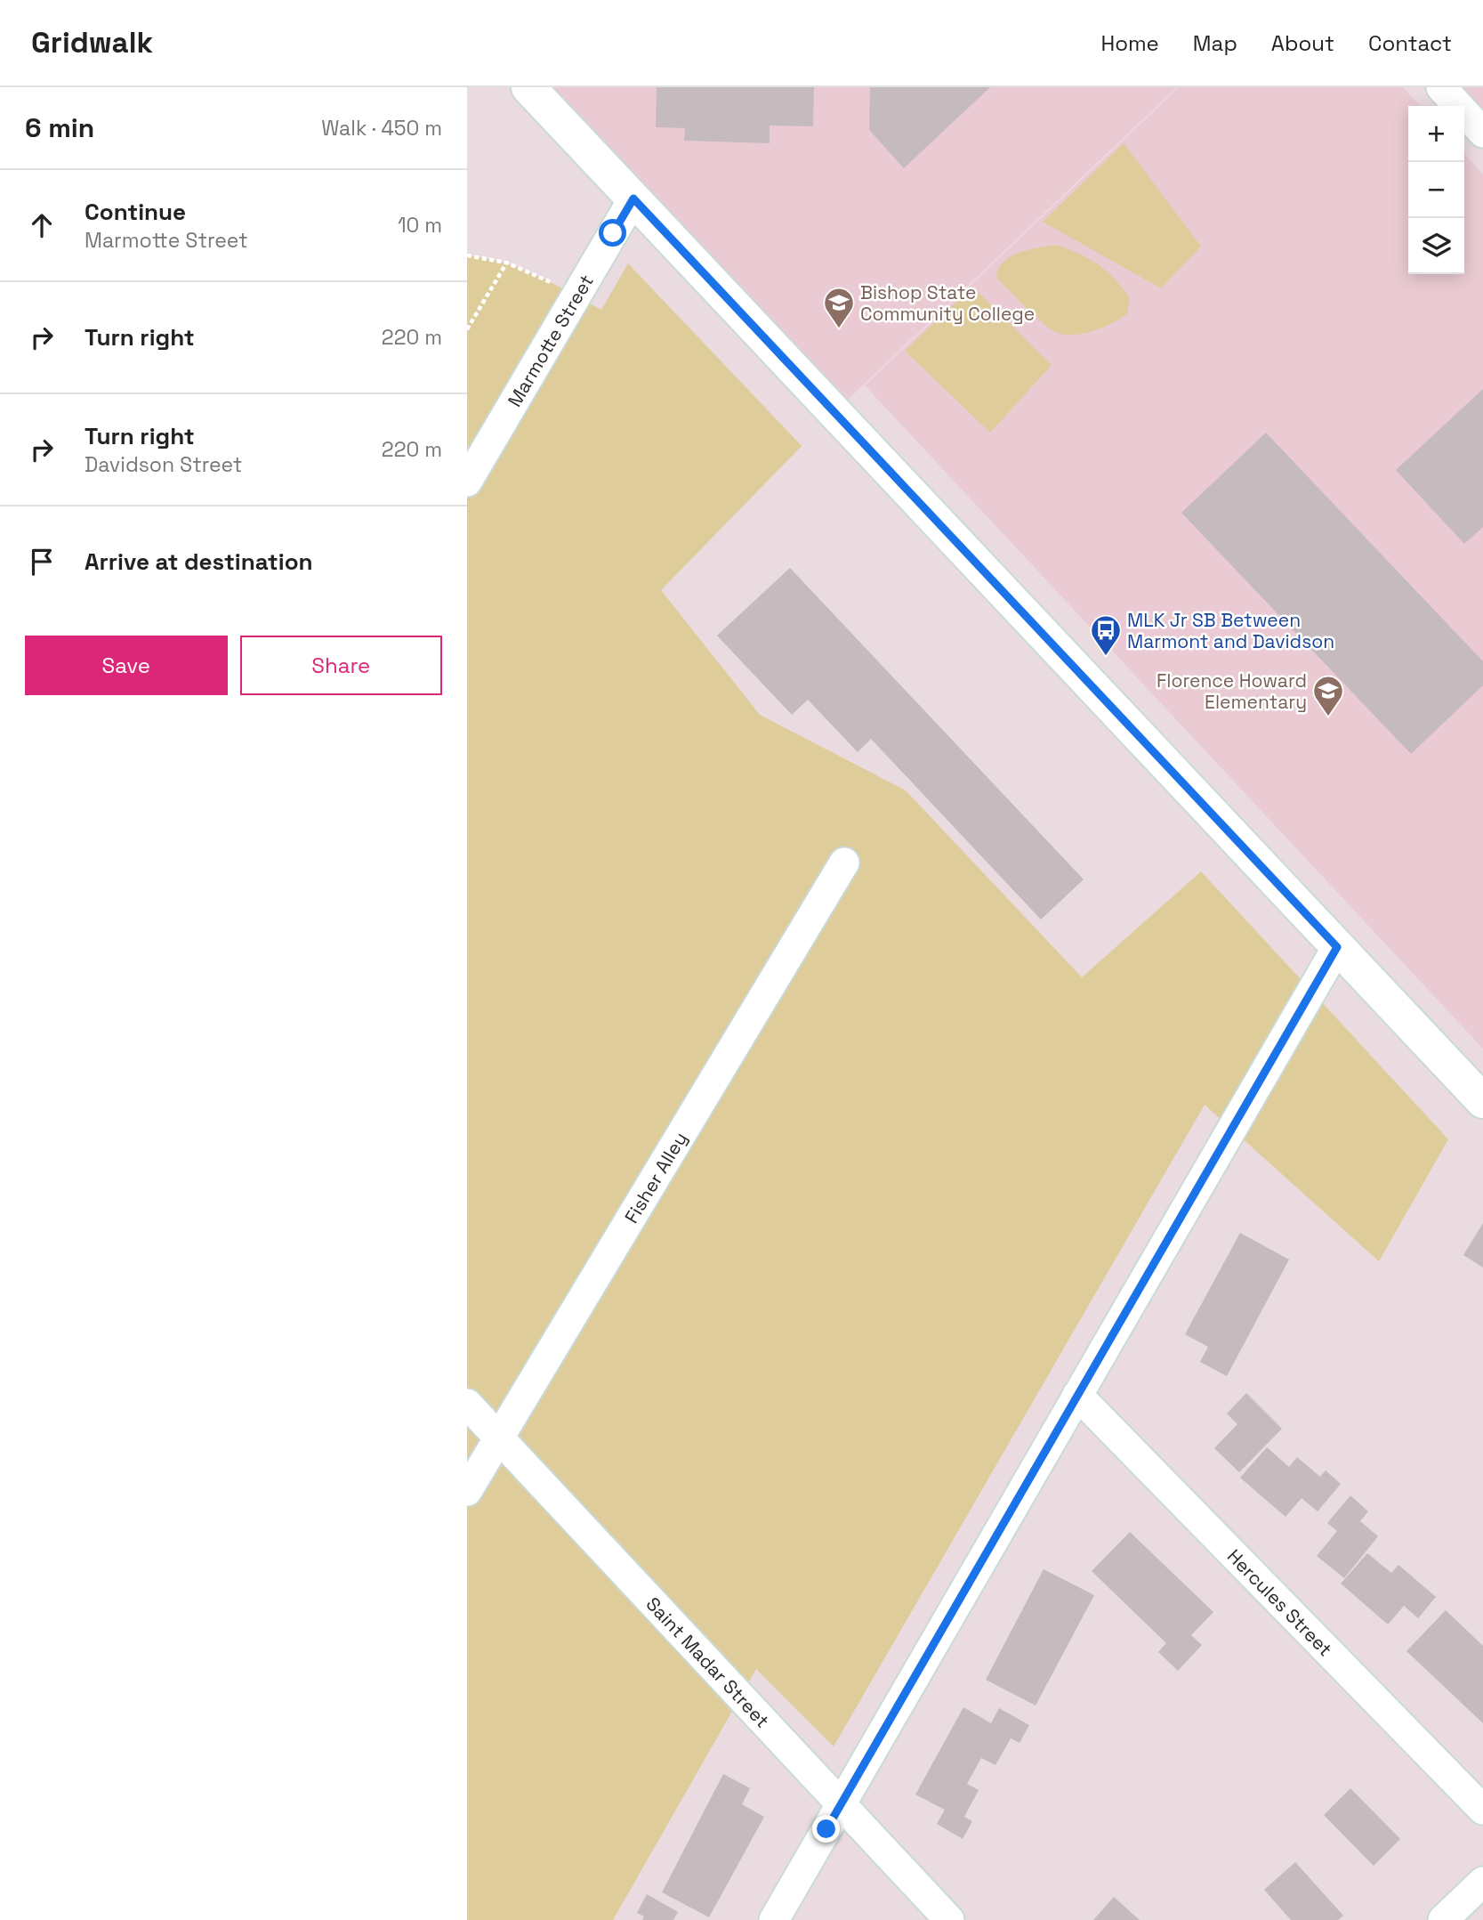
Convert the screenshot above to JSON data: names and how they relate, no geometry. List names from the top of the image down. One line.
{"streets":{"street":["Marmotte Street","Fisher Alley","Hercules Street","Saint Madar Street"]},"crossings":[["Fisher Alley","Saint Madar Street"]],"places":{"school or university":["Bishop State Community College","Florence Howard Elementary"],"bus stop":["MLK Jr SB Between Marmont and Davidson"]},"page":{"header":"Gridwalk","nav":["Home","Map","About","Contact"],"heading":["6 min","Walk · 450 m"],"map_buttons":["+","−"],"list":[["Continue","Marmotte Street","10 m"],["Turn right","220 m"],["Turn right","Davidson Street","220 m"],"Arrive at destination"],"buttons":["Save","Share"]}}
